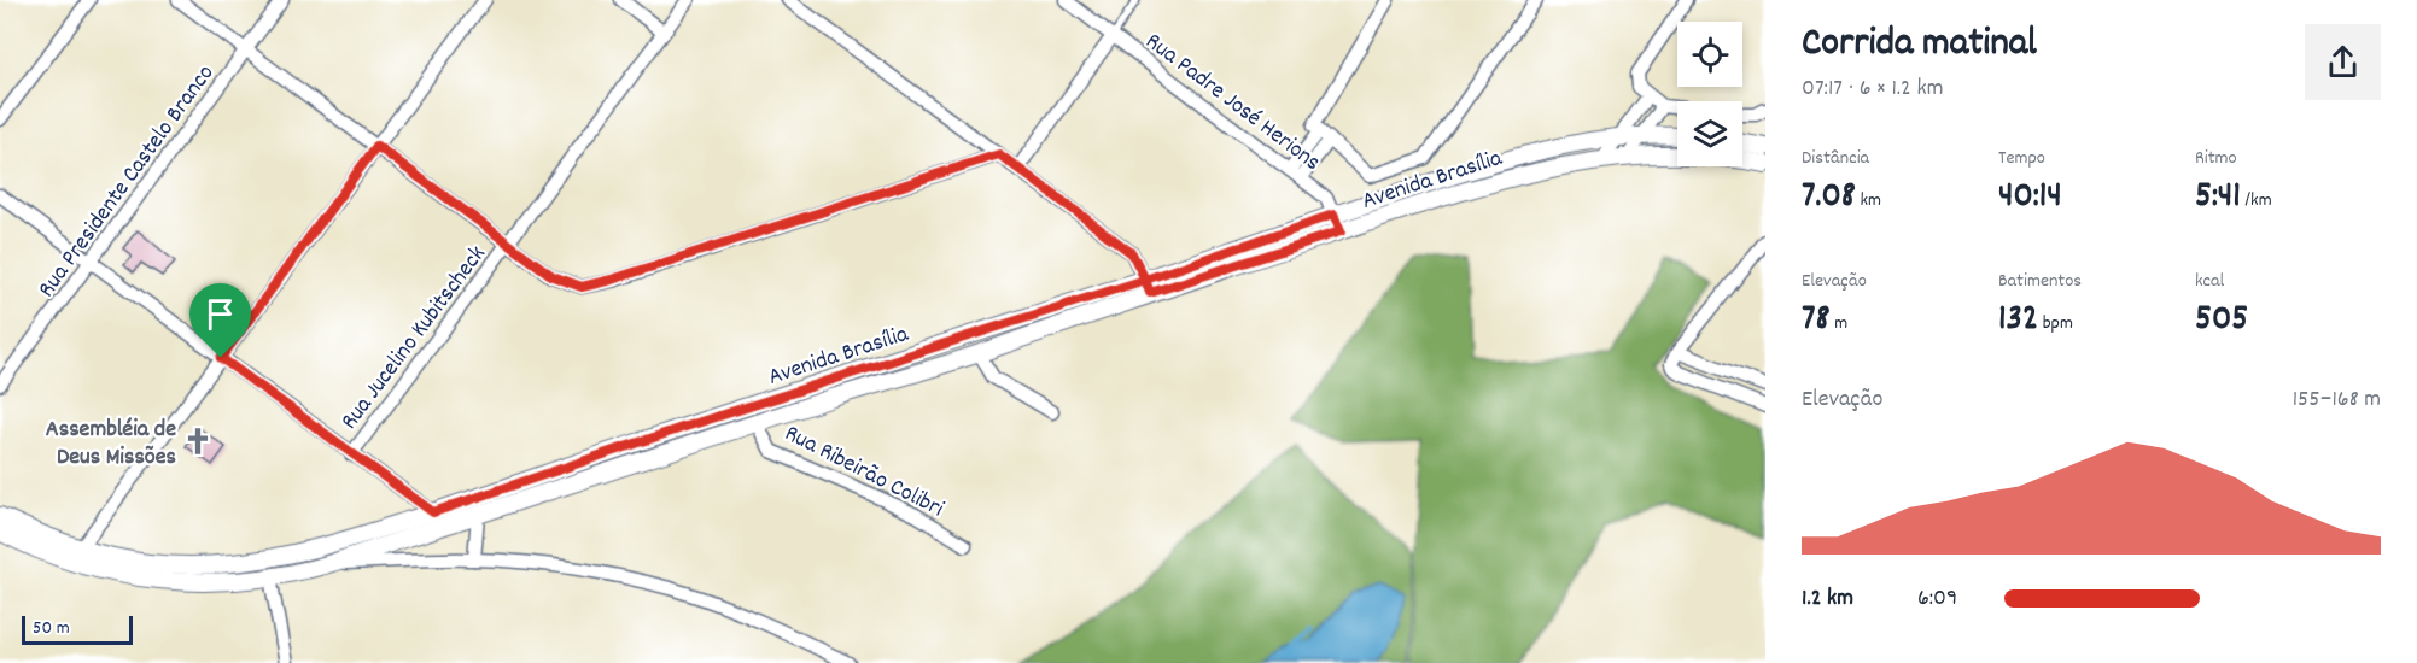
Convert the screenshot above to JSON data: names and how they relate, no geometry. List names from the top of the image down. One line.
{"streets":{"main road":["Avenida Brasília"],"street":["Rua Padre José Herions","Rua Presidente Castelo Branco","Rua Jucelino Kubitscheck","Rua Ribeirão Colibri"]},"crossings":[["Rua Padre José Herions","Avenida Brasília"],["Avenida Brasília","Rua Ribeirão Colibri"]],"places":{"church":["Assembléia de Deus Missões"]},"scale_bar":"50 m","page":{"heading":["Corrida matinal","07:17 · 6 × 1.2 km"],"stats":[["Distância","7.08 km"],["Tempo","40:14"],["Ritmo","5:41 /km"],["Elevação","78 m"],["Batimentos","132 bpm"],["kcal","505"]],"chart":["Elevação","155–168 m"],"list":[{"name":"1.2 km","note":"6:09"}],"scale":"50 m"}}
